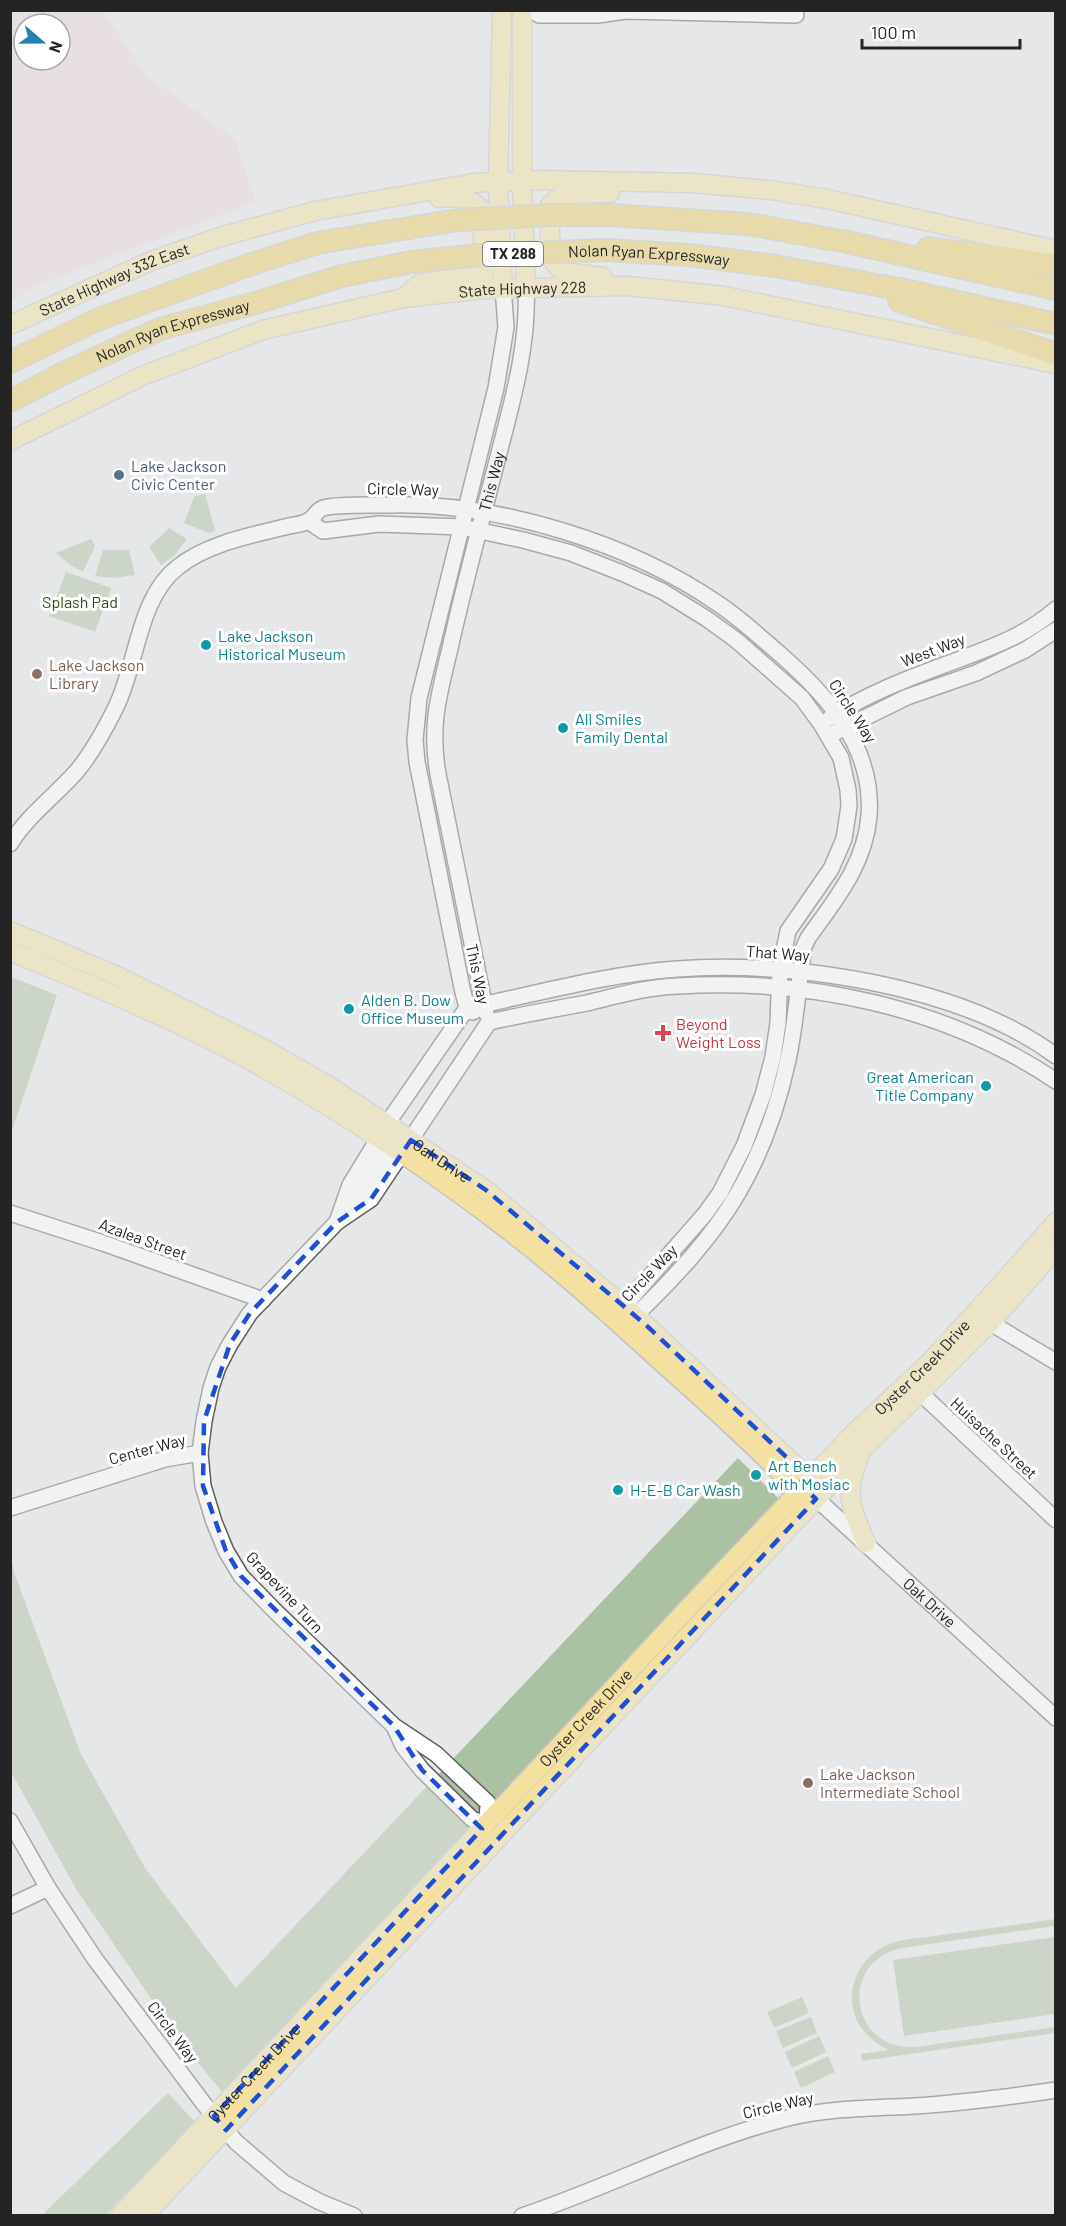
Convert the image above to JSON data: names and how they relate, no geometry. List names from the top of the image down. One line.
{"streets":{"highway":["TX 288","Nolan Ryan Expressway"],"main road":["State Highway 332 East","State Highway 228","This Way","Oak Drive","Oyster Creek Drive"],"street":["Circle Way","West Way","That Way","Azalea Street","Huisache Street","Center Way","Grapevine Turn"]},"crossings":[["State Highway 228","This Way"],["This Way","Circle Way"],["This Way","That Way"],["This Way","Center Way"],["Circle Way","West Way"],["Circle Way","That Way"],["Circle Way","Oak Drive"],["Circle Way","Oyster Creek Drive"],["That Way","Center Way"],["Oak Drive","Oyster Creek Drive"],["Oak Drive","Center Way"],["Azalea Street","Center Way"],["Oyster Creek Drive","Huisache Street"],["Oyster Creek Drive","Grapevine Turn"],["Center Way","Grapevine Turn"]],"parks":["Splash Pad"],"places":{"other":["Lake Jackson Civic Center","Lake Jackson Historical Museum","Lake Jackson Library","All Smiles Family Dental","Alden B. Dow Office Museum","Great American Title Company","Art Bench with Mosiac","H-E-B Car Wash","Lake Jackson Intermediate School"],"health":["Beyond Weight Loss"]},"scale_bar":"100 m","north":"right"}
